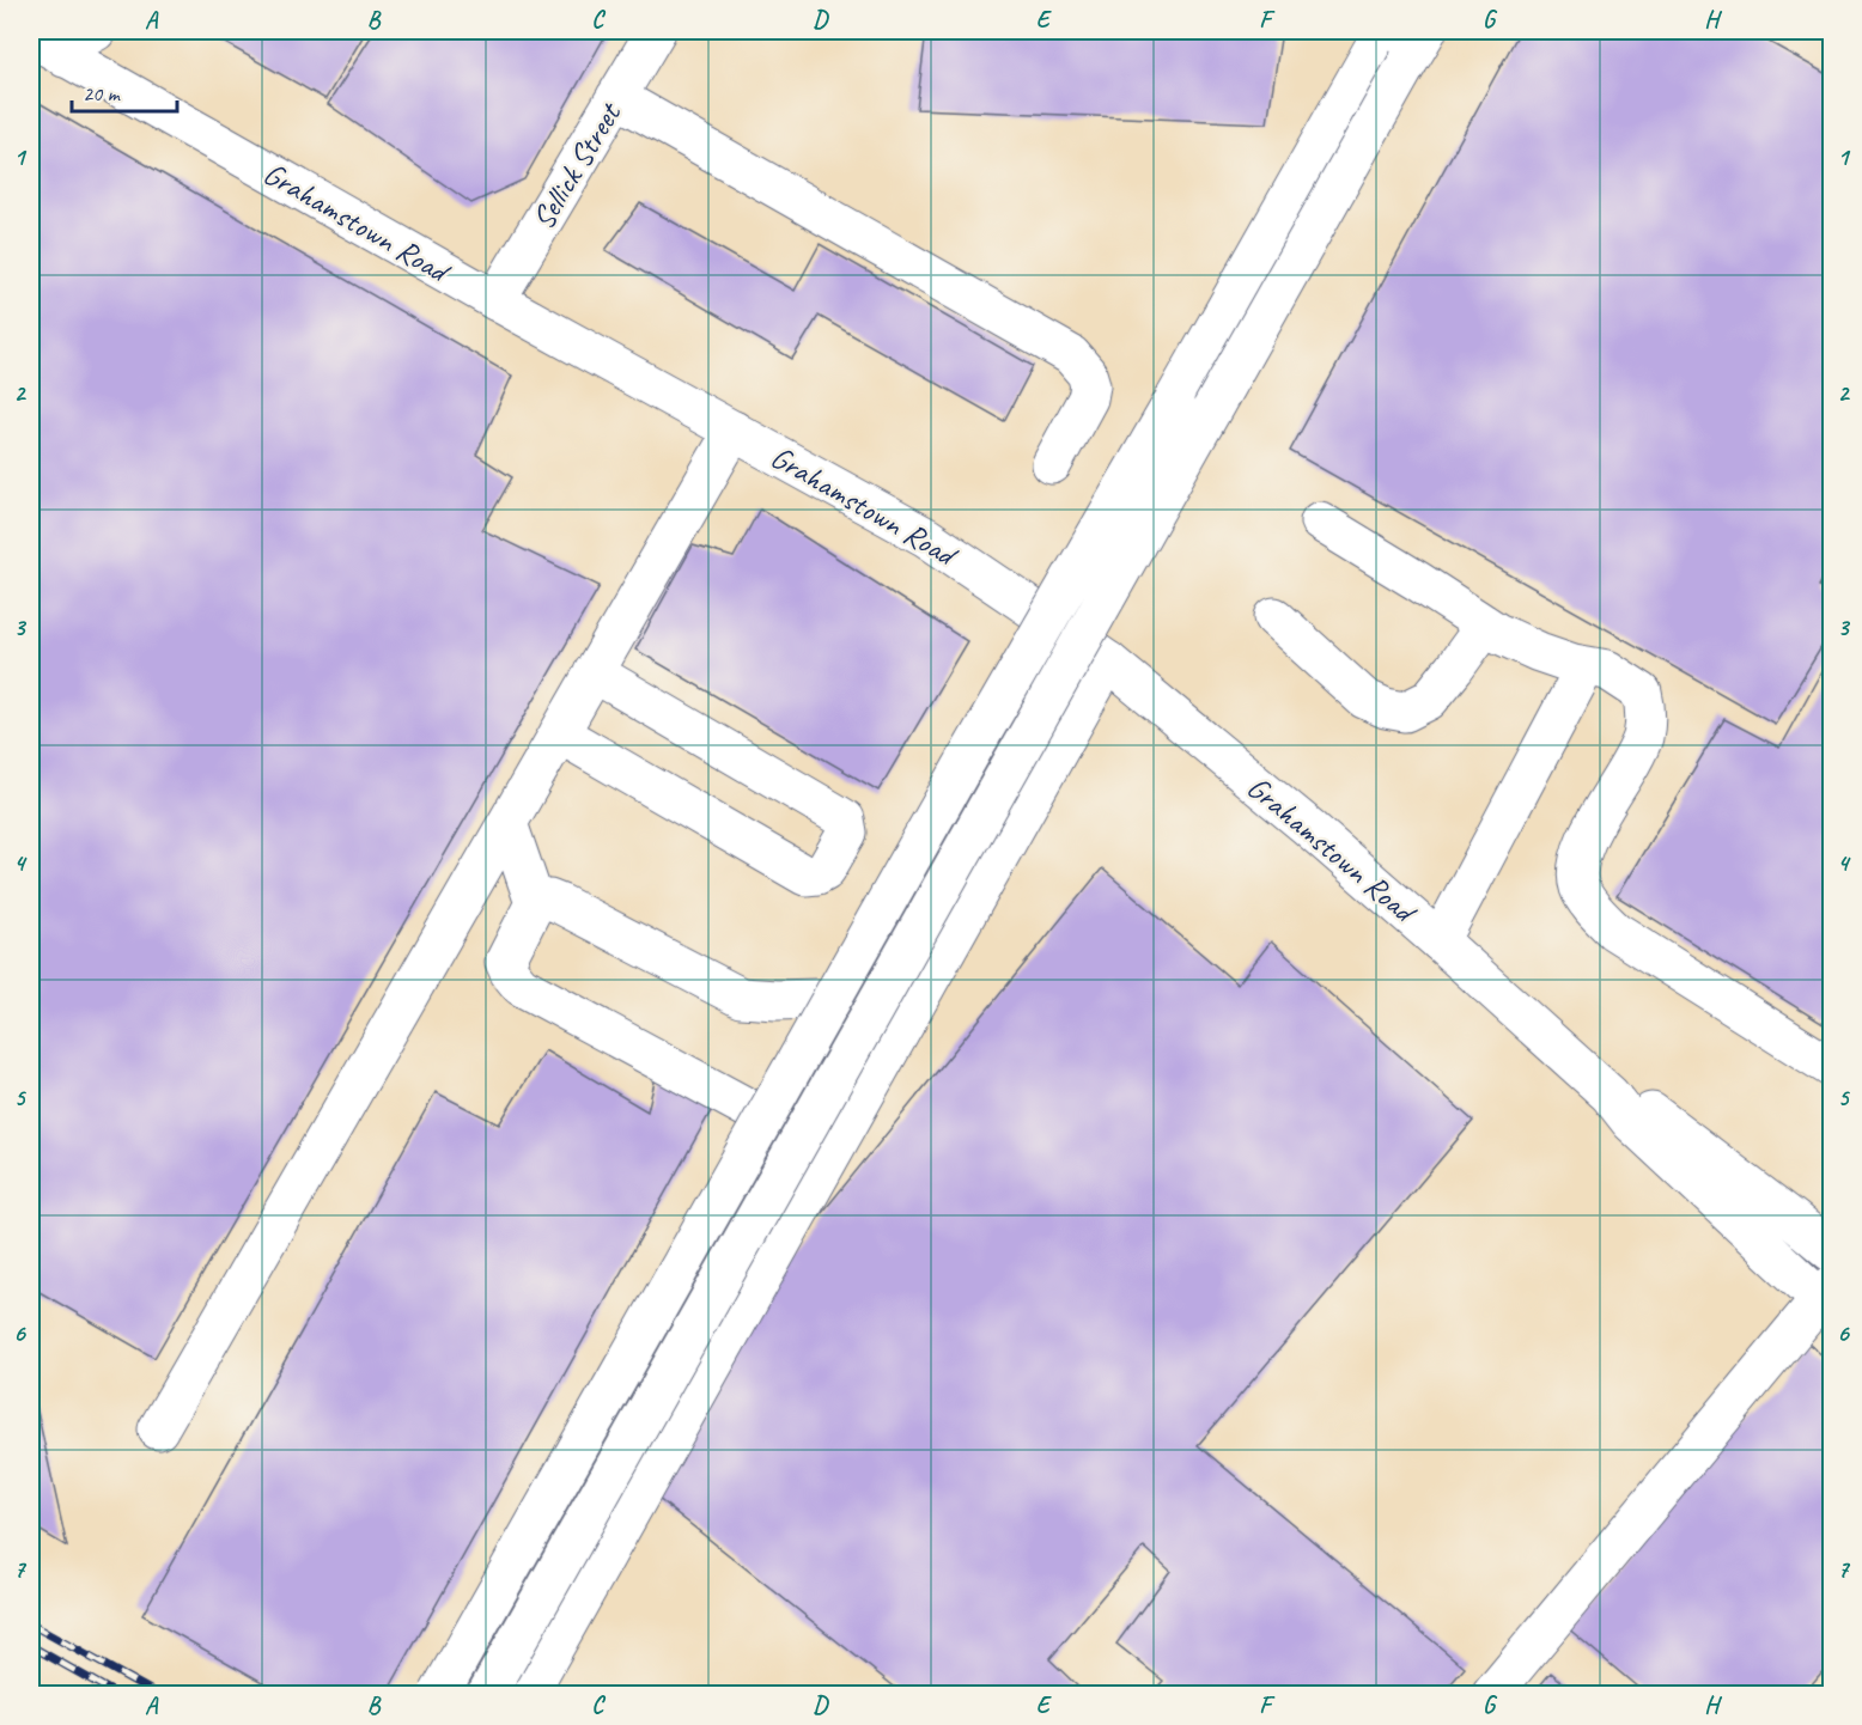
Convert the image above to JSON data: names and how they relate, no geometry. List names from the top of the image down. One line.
{"streets":{"main road":["Sellick Street","Grahamstown Road"]},"crossings":[["Sellick Street","Grahamstown Road"]],"scale_bar":"20 m","grid":{"columns":["A","B","C","D","E","F","G","H"],"rows":["1","2","3","4","5","6","7"]}}
